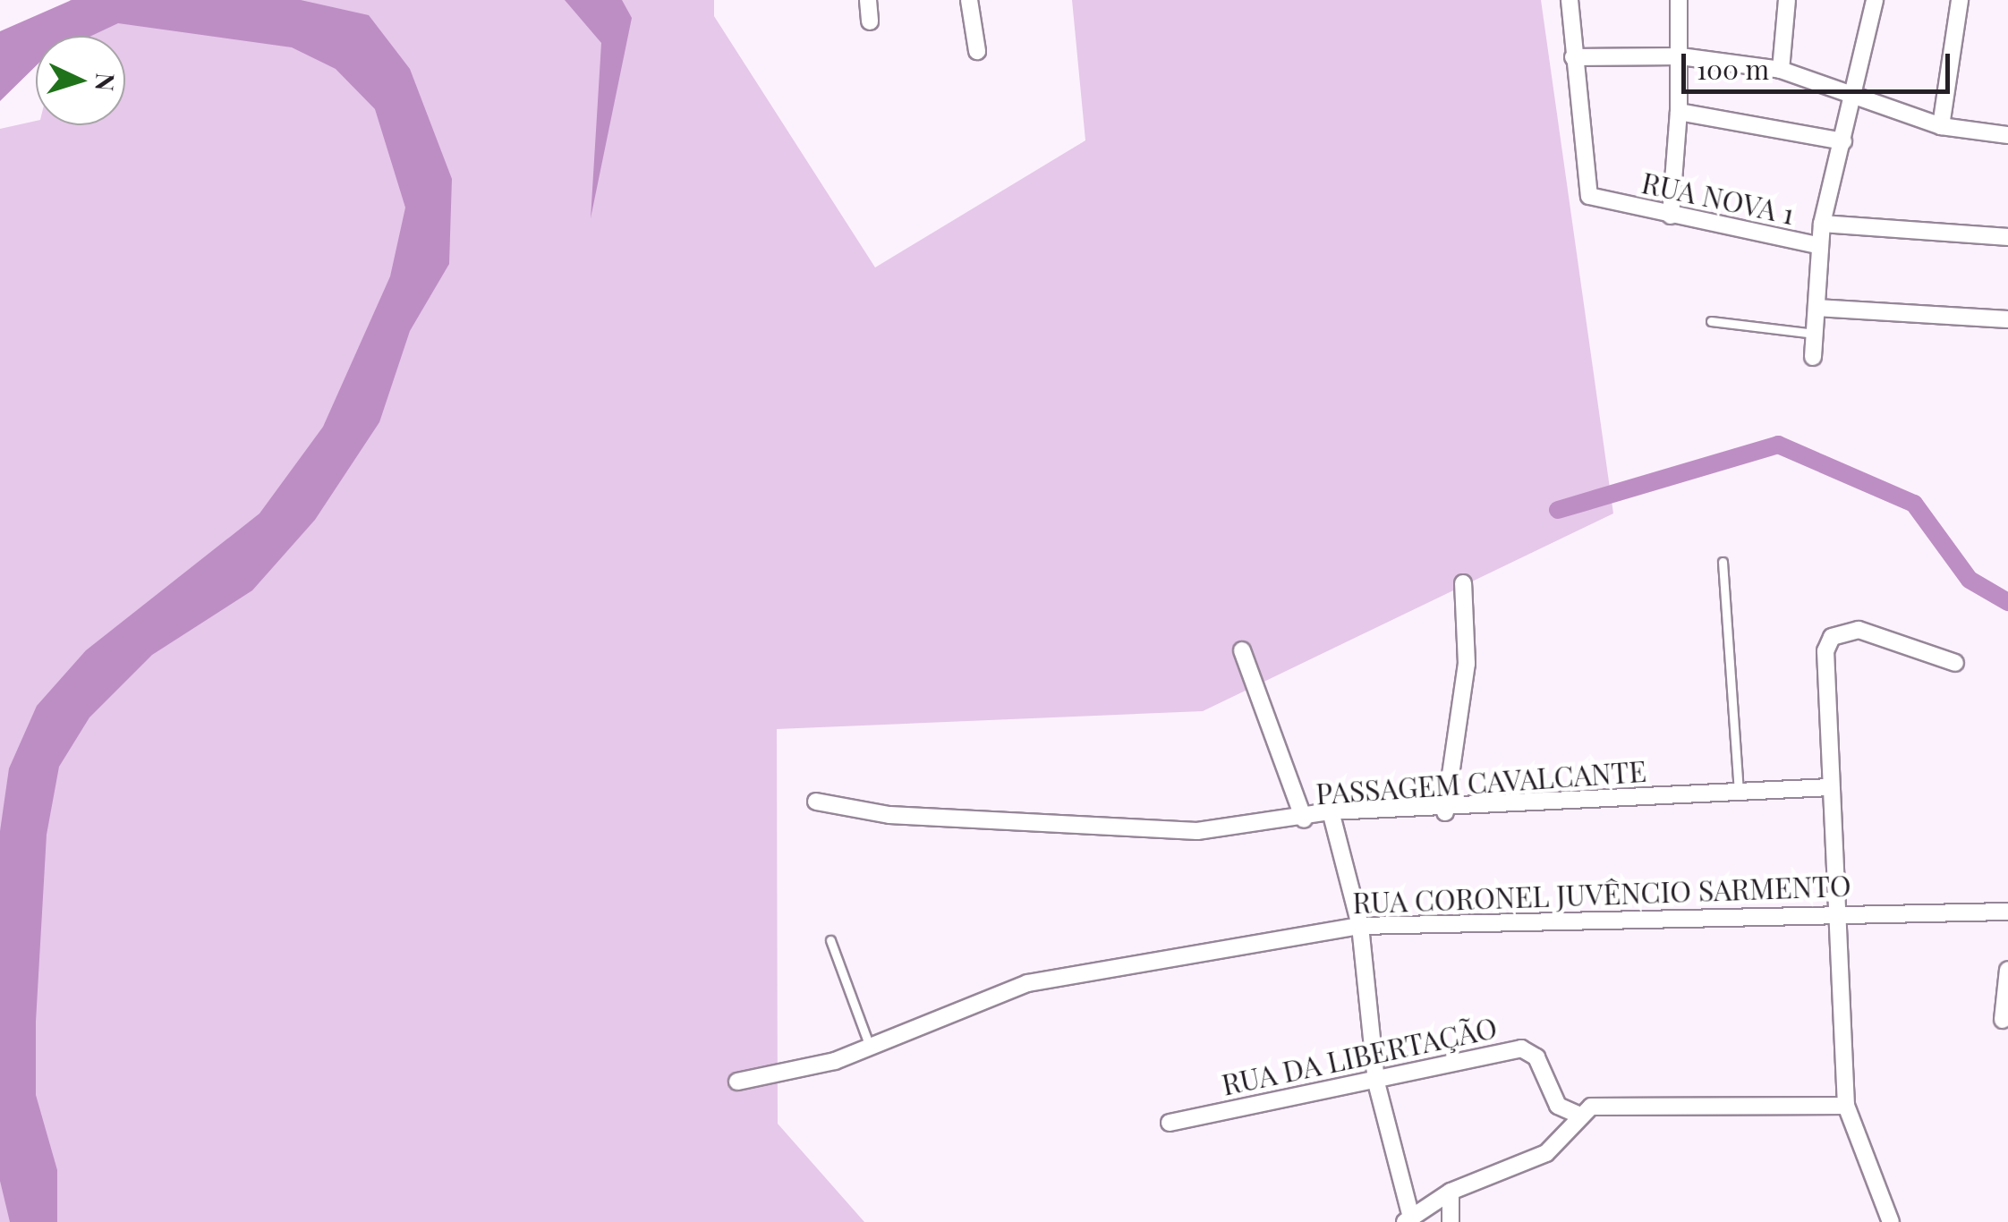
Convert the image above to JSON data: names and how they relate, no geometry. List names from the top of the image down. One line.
{"streets":{"street":["RUA NOVA 1","PASSAGEM CAVALCANTE","RUA CORONEL JUVÊNCIO SARMENTO","RUA DA LIBERTAÇÃO"]},"scale_bar":"100 m","north":"right"}
